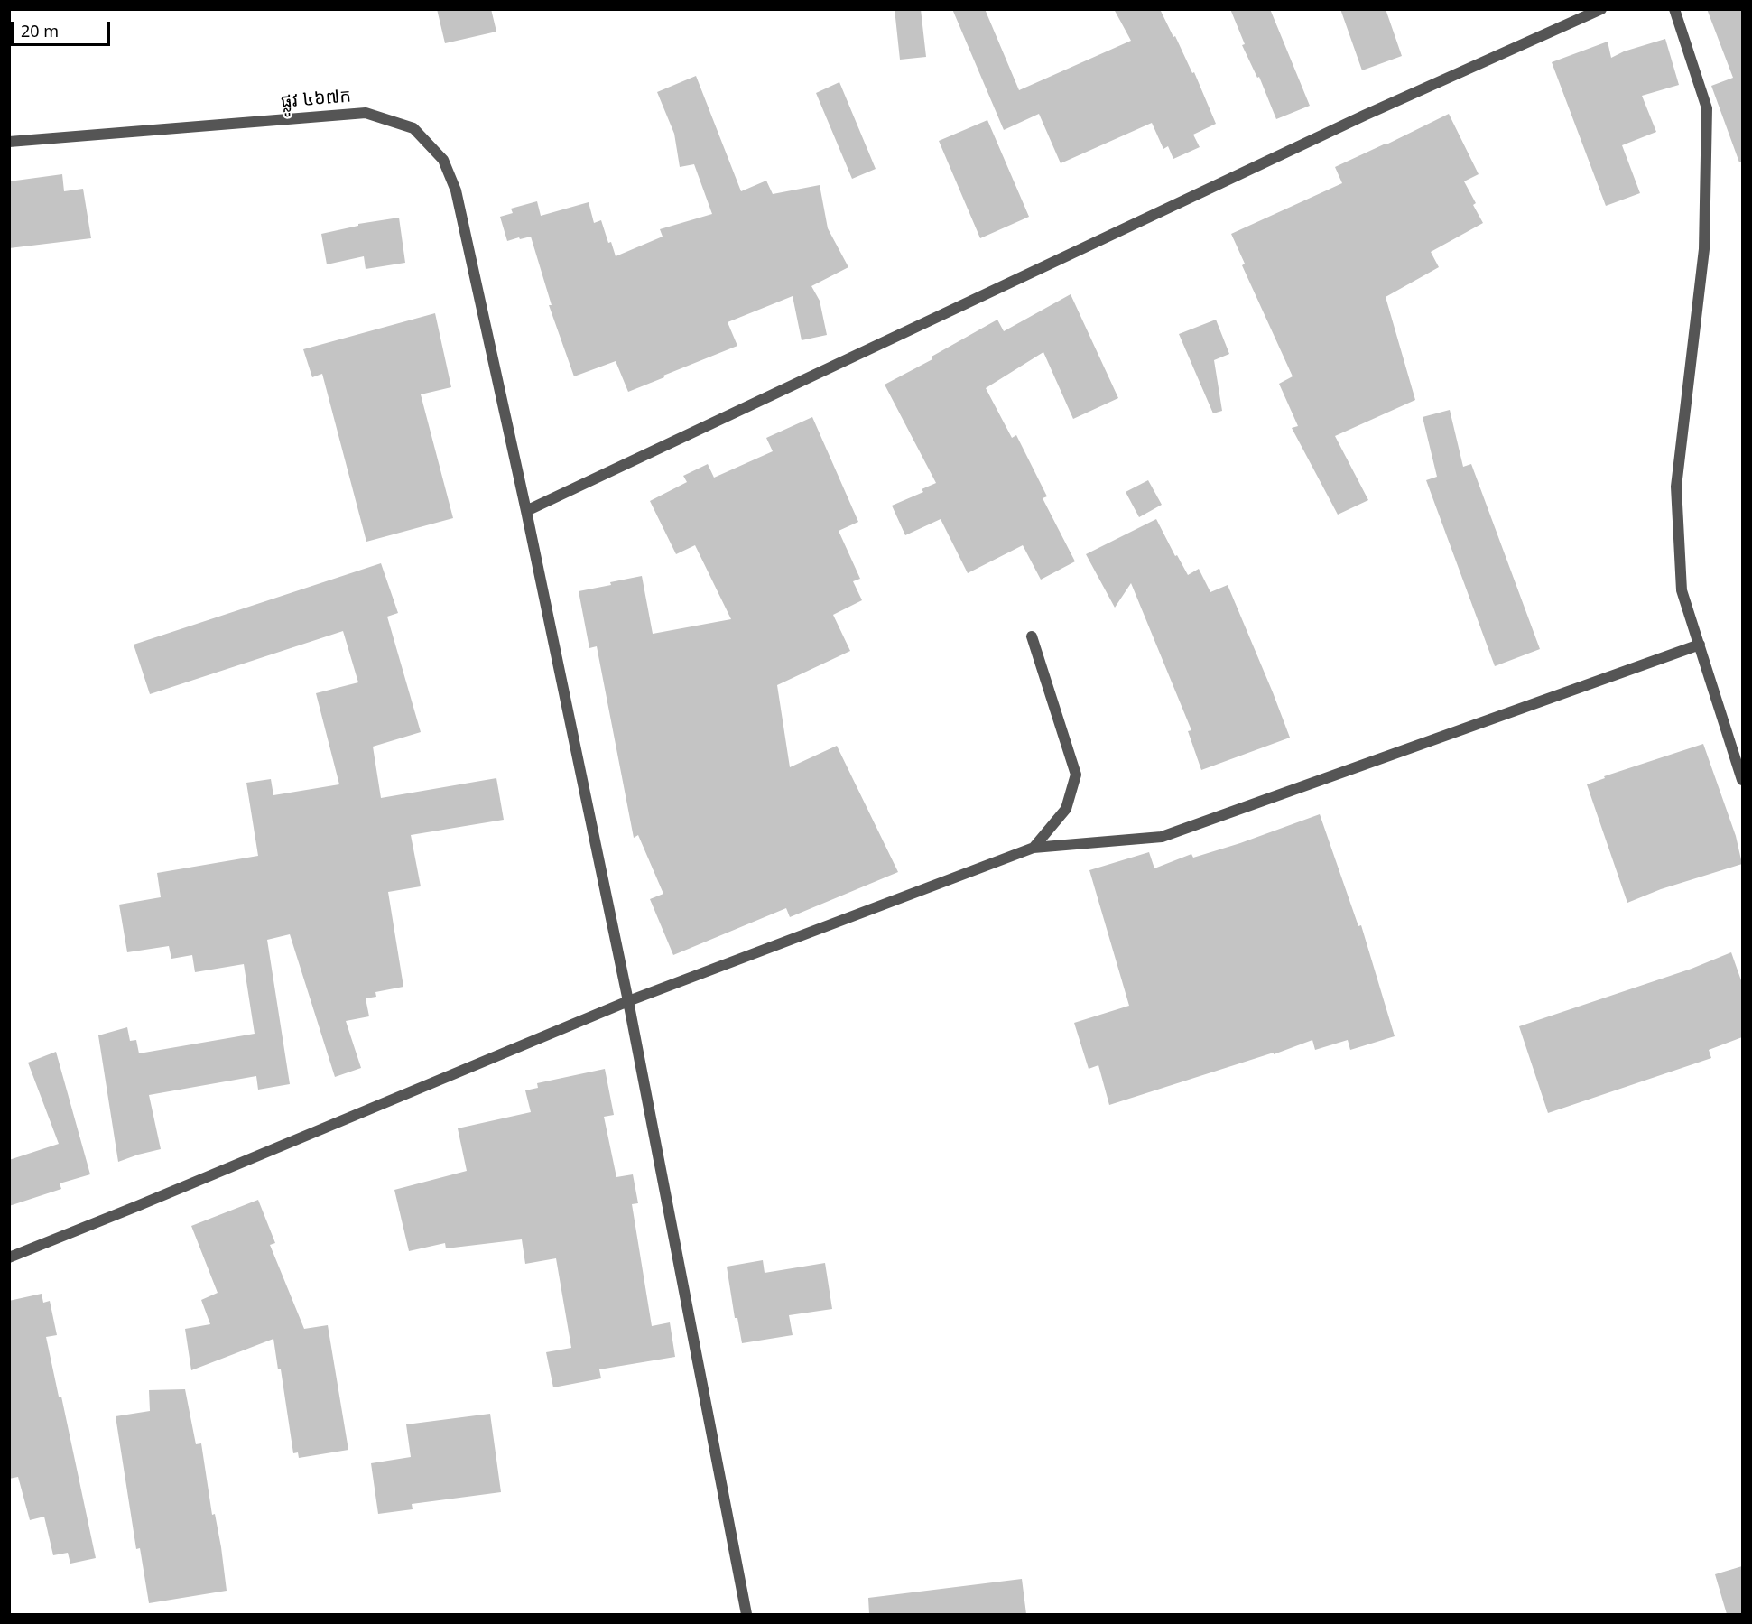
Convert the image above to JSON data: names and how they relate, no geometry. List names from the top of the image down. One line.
{"streets":{"street":["ផ្លូវ ៤៦៧ក"]},"scale_bar":"20 m"}
